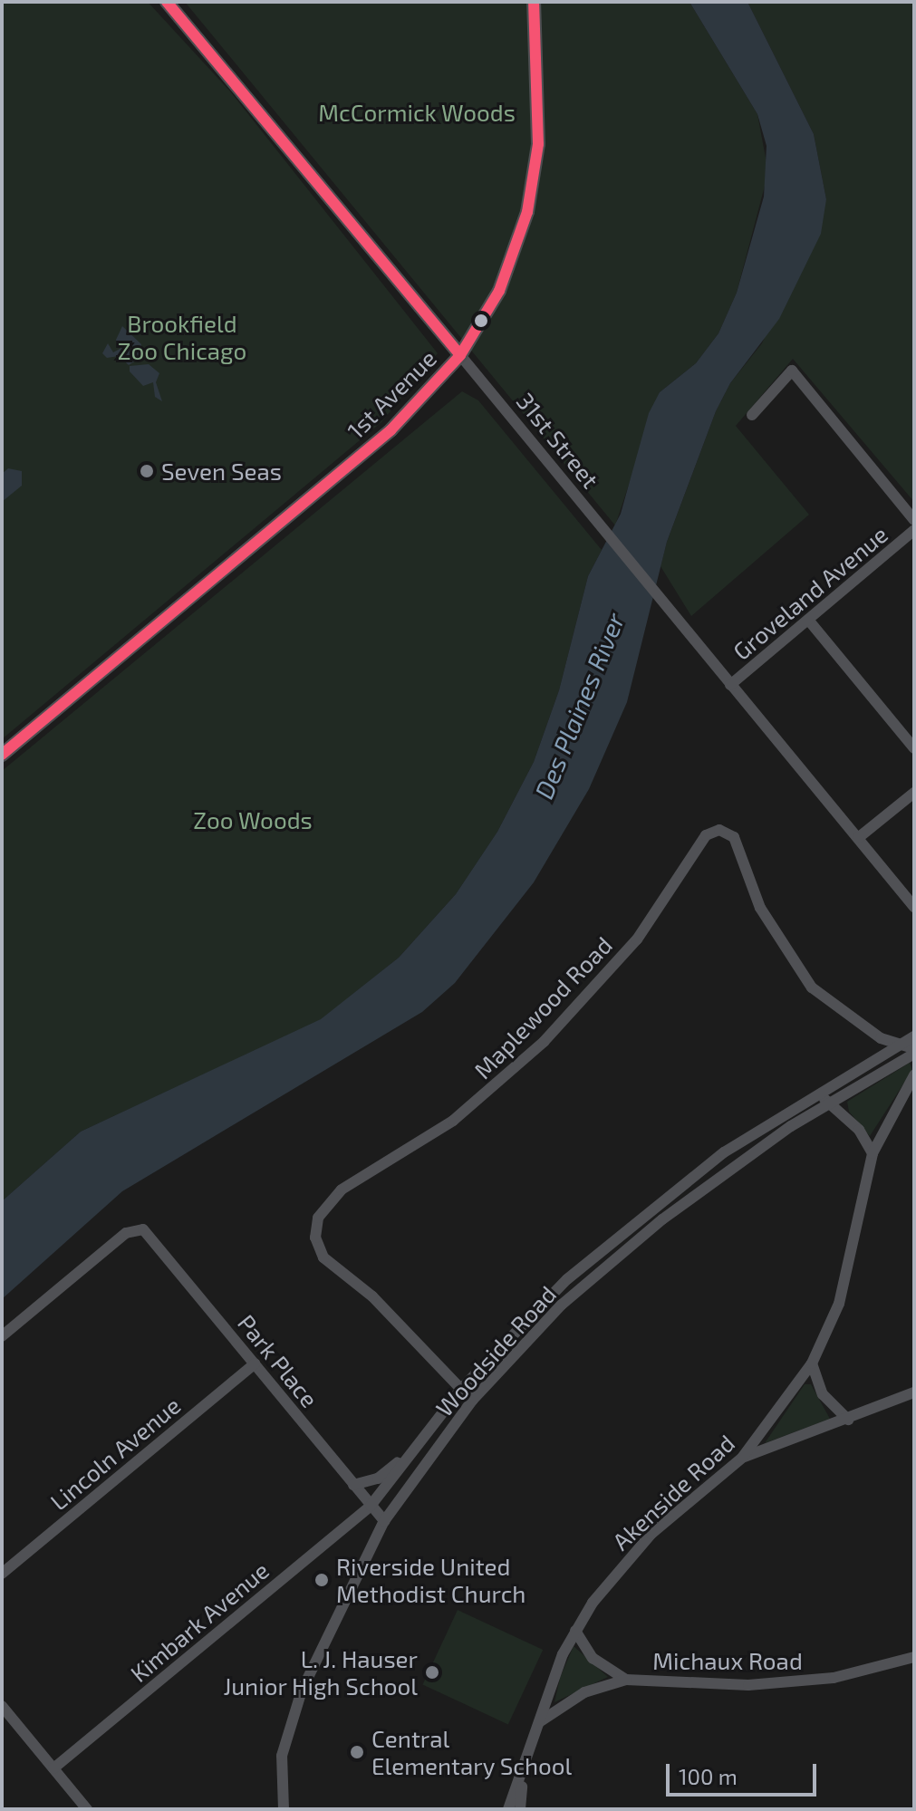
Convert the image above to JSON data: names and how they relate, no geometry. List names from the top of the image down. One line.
{"streets":{"main road":["1st Avenue","31st Street"],"street":["Groveland Avenue","Maplewood Road","Woodside Road","Park Place","Lincoln Avenue","Akenside Road","Kimbark Avenue","Michaux Road"]},"crossings":[["1st Avenue","31st Street"],["31st Street","Groveland Avenue"],["Maplewood Road","Woodside Road"],["Woodside Road","Park Place"],["Woodside Road","Kimbark Avenue"],["Park Place","Lincoln Avenue"],["Park Place","Kimbark Avenue"],["Akenside Road","Michaux Road"]],"water":["Des Plaines River"],"parks":["McCormick Woods","Brookfield Zoo Chicago","Zoo Woods"],"places":["Seven Seas","Riverside United Methodist Church","L. J. Hauser Junior High School","Central Elementary School"],"scale_bar":"100 m"}
